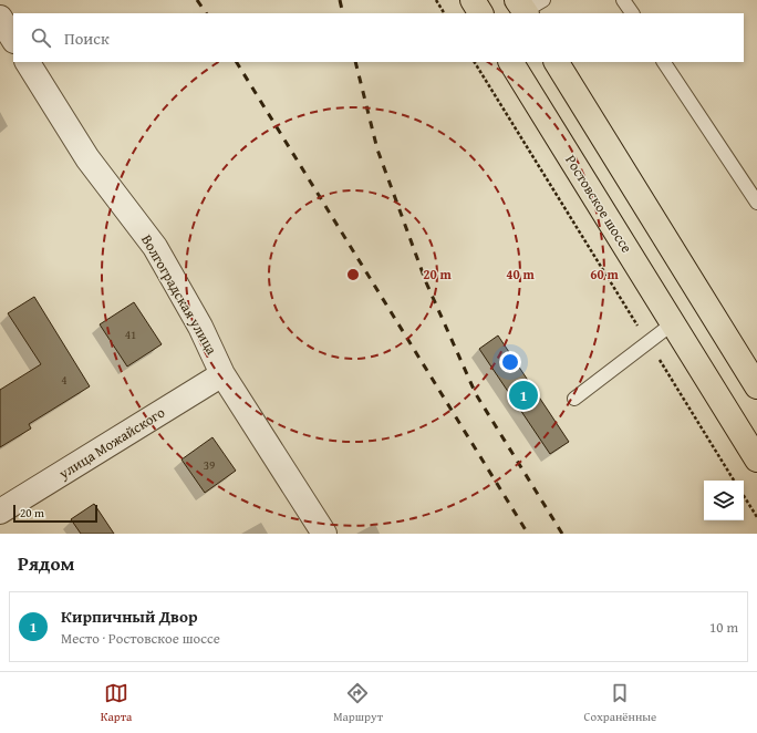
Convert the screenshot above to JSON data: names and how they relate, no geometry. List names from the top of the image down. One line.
{"streets":{"main road":["Ростовское шоссе"],"street":["Волгоградская улица","улица Можайского"]},"crossings":[["Волгоградская улица","улица Можайского"]],"house_numbers":["41","4","39"],"scale_bar":"20 m","page":{"search":"Поиск","pins":"1","scale":"20 m","heading":"Рядом","list":[{"mark":"1","name":"Кирпичный Двор","note":"Место · Ростовское шоссе","value":"10 m"}],"nav":["Карта","Маршрут","Сохранённые"]},"rings":["20 m","40 m","60 m"]}
